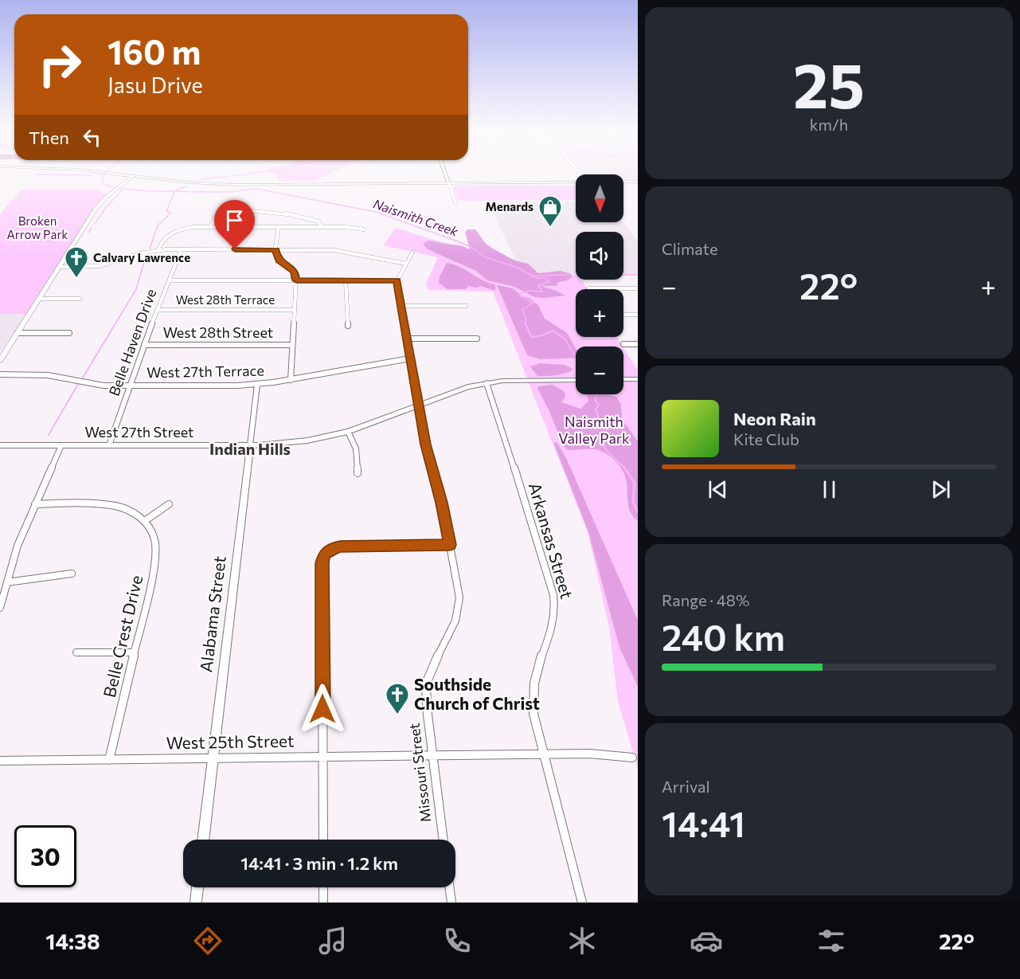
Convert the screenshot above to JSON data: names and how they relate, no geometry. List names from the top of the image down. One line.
{"streets":{"street":["West 28th Terrace","West 28th Street","Belle Haven Drive","West 27th Terrace","West 27th Street","Arkansas Street","Alabama Street","Belle Crest Drive","West 25th Street","Missouri Street"]},"crossings":[["West 28th Terrace","Belle Haven Drive"],["West 28th Street","Belle Haven Drive"],["Belle Haven Drive","West 27th Terrace"],["Belle Haven Drive","West 27th Street"],["West 27th Terrace","Alabama Street"],["West 27th Terrace","Missouri Street"],["West 27th Street","Arkansas Street"],["West 27th Street","Alabama Street"],["West 27th Street","Missouri Street"],["Arkansas Street","West 25th Street"],["Alabama Street","West 25th Street"],["Belle Crest Drive","West 25th Street"],["West 25th Street","Missouri Street"]],"districts":["Indian Hills"],"water":["Naismith Creek"],"parks":["Broken Arrow Park","Naismith Valley Park"],"places":{"shop":["Menards"],"church":["Calvary Lawrence","Southside Church of Christ"]},"north":"bottom","page":{"tile":[["25","km/h"],"Climate",["Range · 48%","240 km"],["Arrival","14:41"]],"turn":["160 m","Jasu Drive"],"then":"Then","map_buttons":["+","−"],"heat":["−","22°","+"],"song":["Neon Rain","Kite Club"],"limit":"30","trip":"14:41 · 3 min · 1.2 km","tabs":["14:38","22°"]}}
